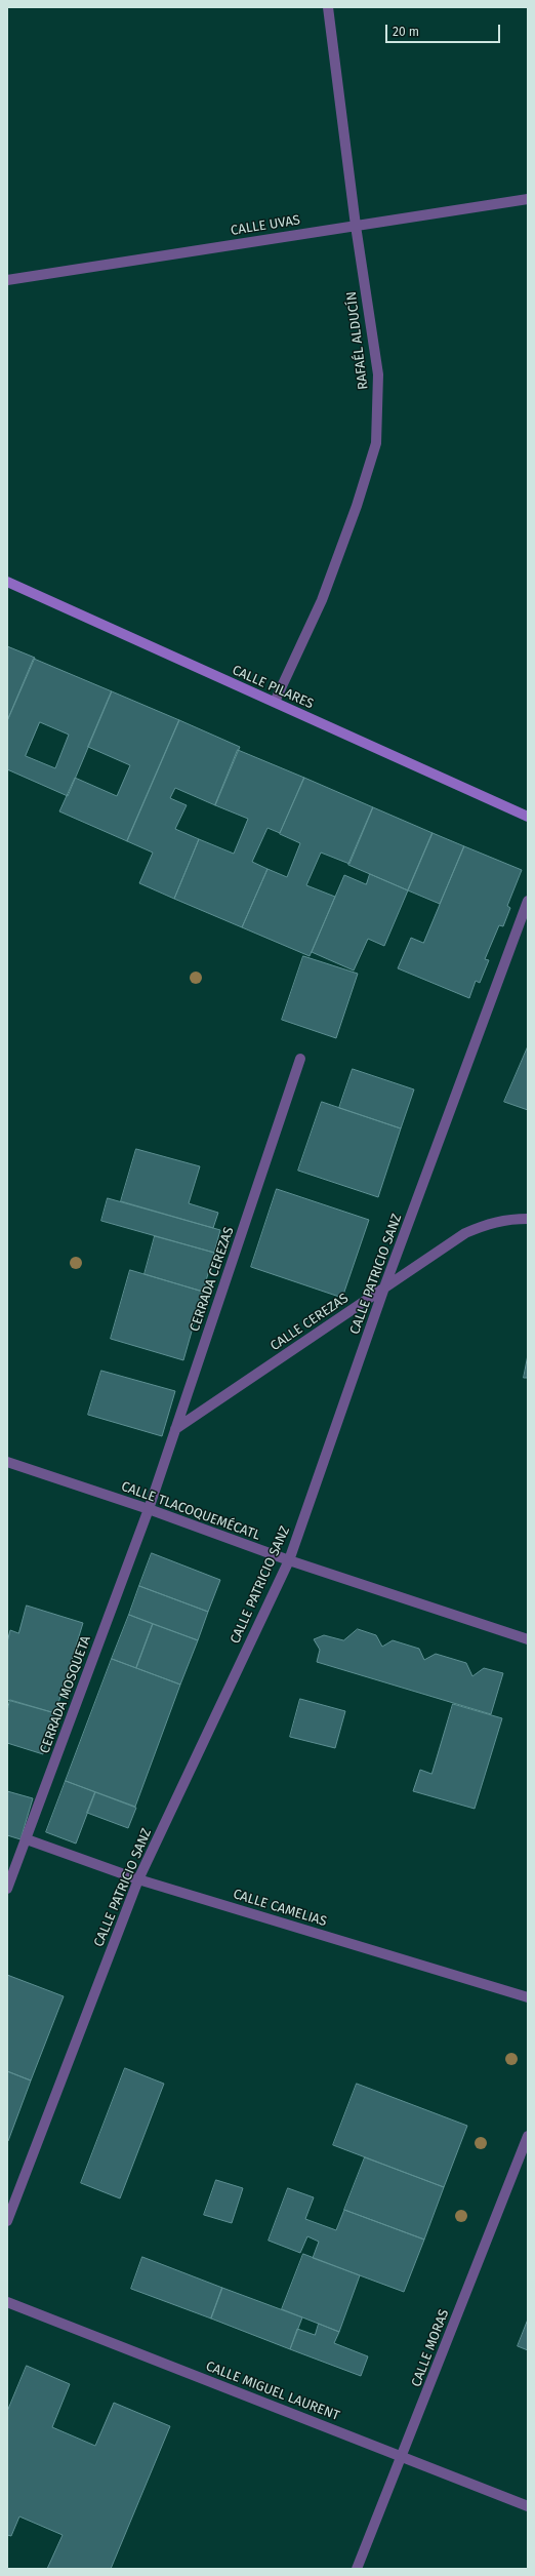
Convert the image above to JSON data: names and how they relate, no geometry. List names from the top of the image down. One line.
{"streets":{"street":["CALLE UVAS","RAFAÉL ALDUCÍN","CALLE PILARES","CALLE PATRICIO SANZ","CERRADA CEREZAS","CALLE CEREZAS","CALLE TLACOQUEMÉCATL","CERRADA MOSQUETA","CALLE CAMELIAS","CALLE MORAS","CALLE MIGUEL LAURENT"]},"crossings":[["CALLE UVAS","RAFAÉL ALDUCÍN"],["RAFAÉL ALDUCÍN","CALLE PILARES"],["CALLE PATRICIO SANZ","CALLE CEREZAS"],["CALLE PATRICIO SANZ","CALLE TLACOQUEMÉCATL"],["CALLE PATRICIO SANZ","CALLE CAMELIAS"],["CERRADA CEREZAS","CALLE CEREZAS"],["CERRADA CEREZAS","CALLE TLACOQUEMÉCATL"],["CERRADA CEREZAS","CERRADA MOSQUETA"],["CALLE TLACOQUEMÉCATL","CERRADA MOSQUETA"],["CERRADA MOSQUETA","CALLE CAMELIAS"],["CALLE MORAS","CALLE MIGUEL LAURENT"]],"scale_bar":"20 m"}
